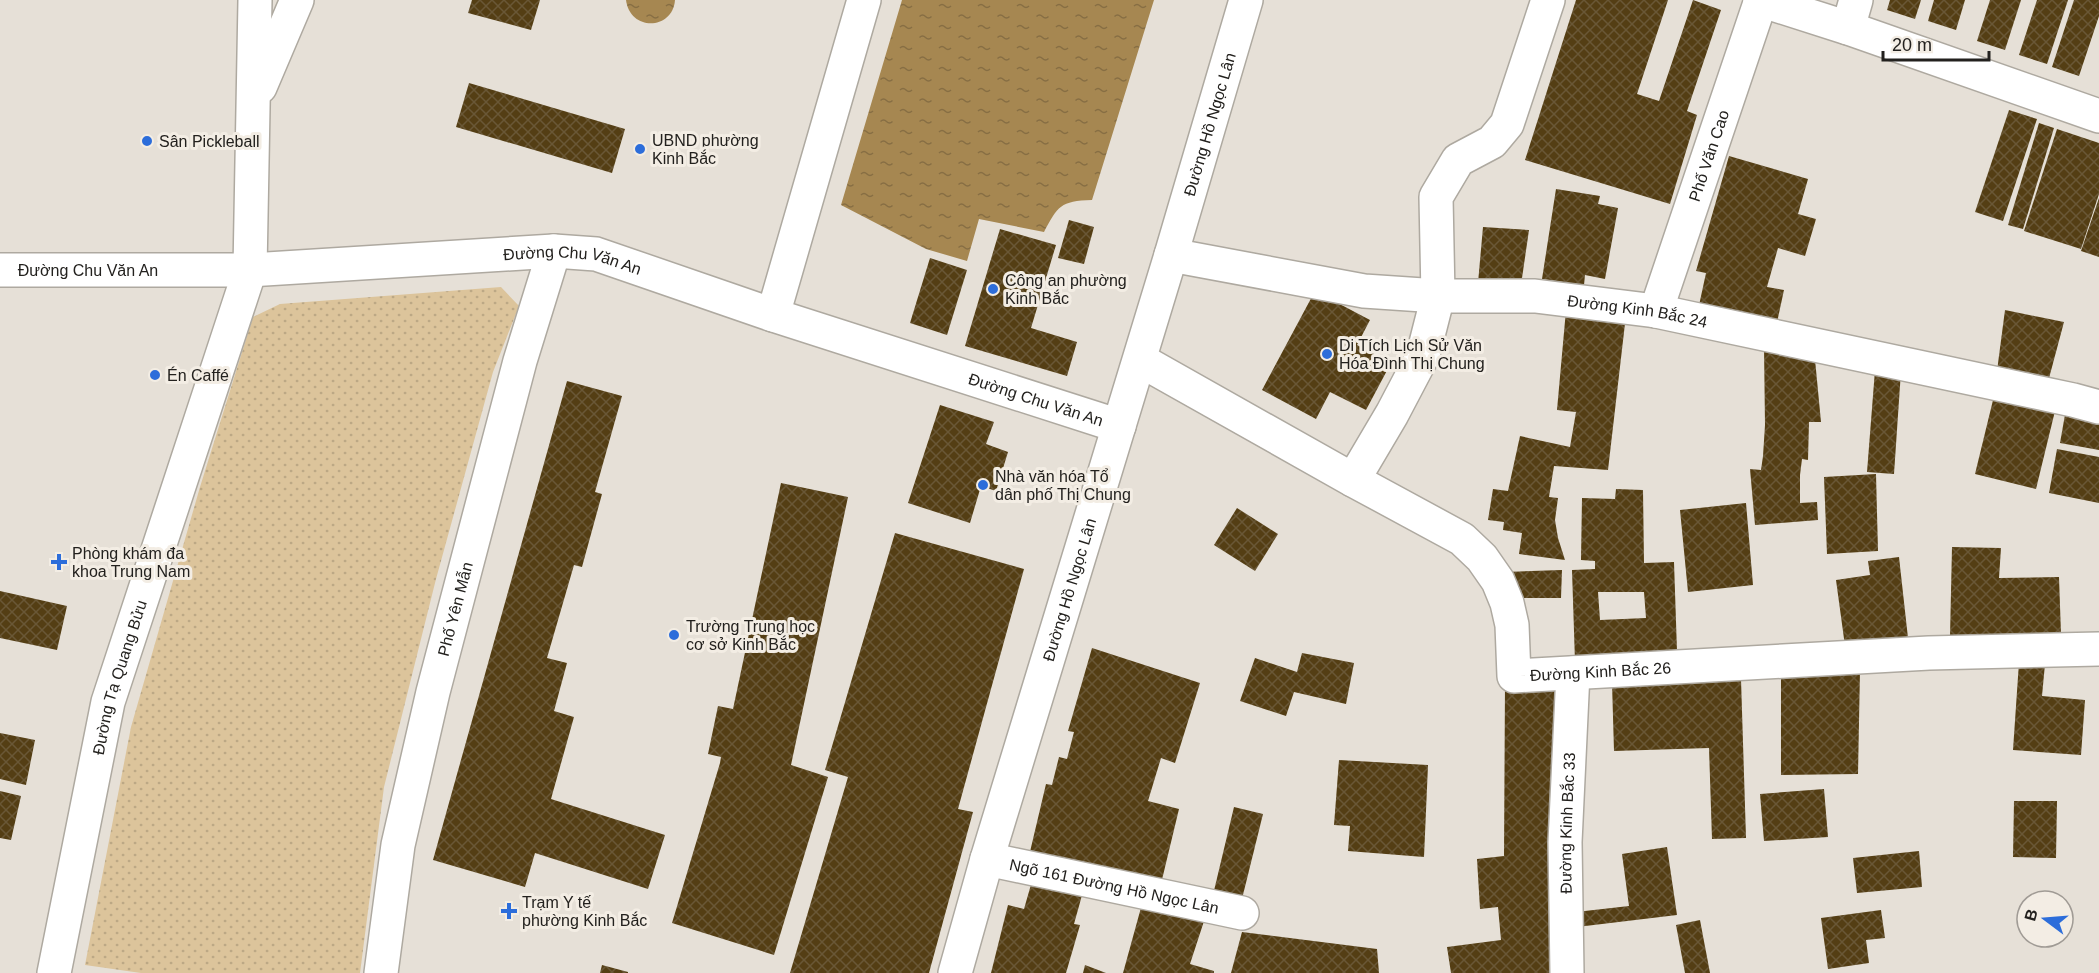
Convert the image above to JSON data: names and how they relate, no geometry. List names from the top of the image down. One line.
{"streets":{"street":["Đường Hồ Ngọc Lân","Phố Văn Cao","Đường Chu Văn An","Đường Kinh Bắc 24","Phố Yên Mẫn","Đường Kinh Bắc 26","Đường Tạ Quang Bửu","Đường Kinh Bắc 33","Ngõ 161 Đường Hồ Ngọc Lân"]},"crossings":[["Đường Hồ Ngọc Lân","Đường Chu Văn An"],["Đường Hồ Ngọc Lân","Đường Kinh Bắc 24"],["Đường Hồ Ngọc Lân","Đường Kinh Bắc 26"],["Đường Hồ Ngọc Lân","Ngõ 161 Đường Hồ Ngọc Lân"],["Phố Văn Cao","Đường Kinh Bắc 24"],["Đường Chu Văn An","Phố Yên Mẫn"],["Đường Chu Văn An","Đường Tạ Quang Bửu"],["Đường Kinh Bắc 26","Đường Kinh Bắc 33"]],"places":{"other":["Sân Pickleball","UBND phường Kinh Bắc","Công an phường Kinh Bắc","Di Tích Lịch Sử Văn Hóa Đình Thị Chung","Én Caffé","Nhà văn hóa Tổ dân phố Thị Chung","Trường Trung học cơ sở Kinh Bắc"],"health":["Phòng khám đa khoa Trung Nam","Trạm Y tế phường Kinh Bắc"]},"scale_bar":"20 m","north":"left"}
